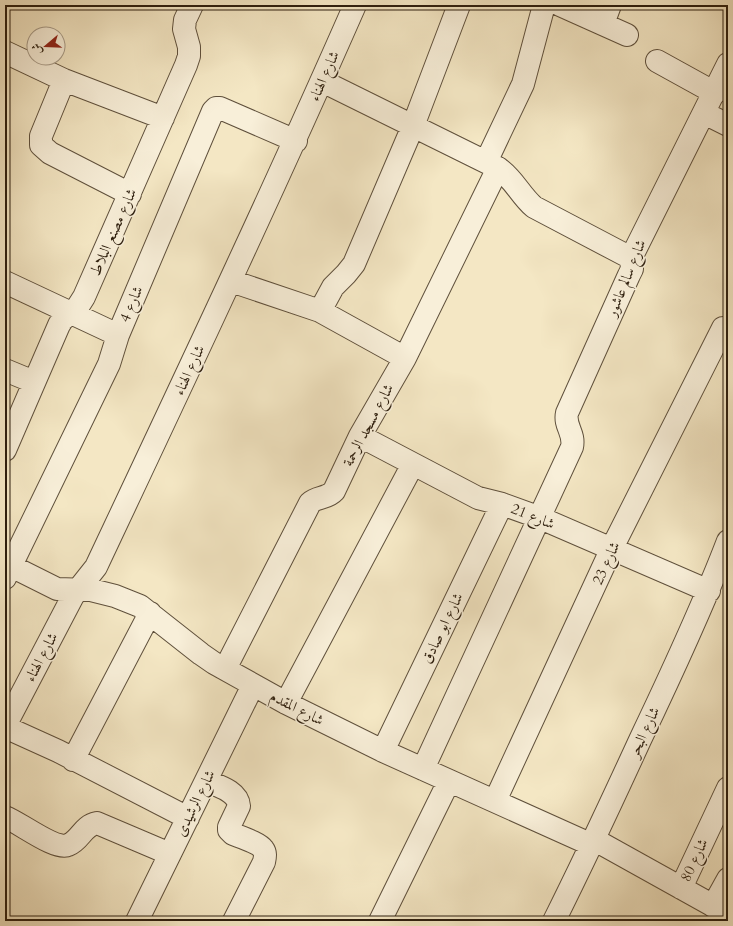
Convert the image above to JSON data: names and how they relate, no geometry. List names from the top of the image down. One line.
{"streets":{"street":["شارع الهناء","شارع مصنع البلاط","شارع سالم عاشور","شارع 4","شارع مسجد الرحمة","شارع 21","شارع 23","شارع ابو صادق","شارع المقدم","شارع البحر","شارع الرشيدى","شارع 80"]},"crossings":[["شارع الهناء","شارع 4"],["شارع الهناء","شارع المقدم"],["شارع سالم عاشور","شارع 21"],["شارع سالم عاشور","شارع المقدم"],["شارع 4","شارع المقدم"],["شارع مسجد الرحمة","شارع 21"],["شارع مسجد الرحمة","شارع المقدم"],["شارع 21","شارع 23"],["شارع 21","شارع ابو صادق"],["شارع 21","شارع البحر"],["شارع 23","شارع المقدم"],["شارع ابو صادق","شارع المقدم"],["شارع المقدم","شارع البحر"],["شارع المقدم","شارع الرشيدى"],["شارع المقدم","شارع 80"]],"north":"left"}
